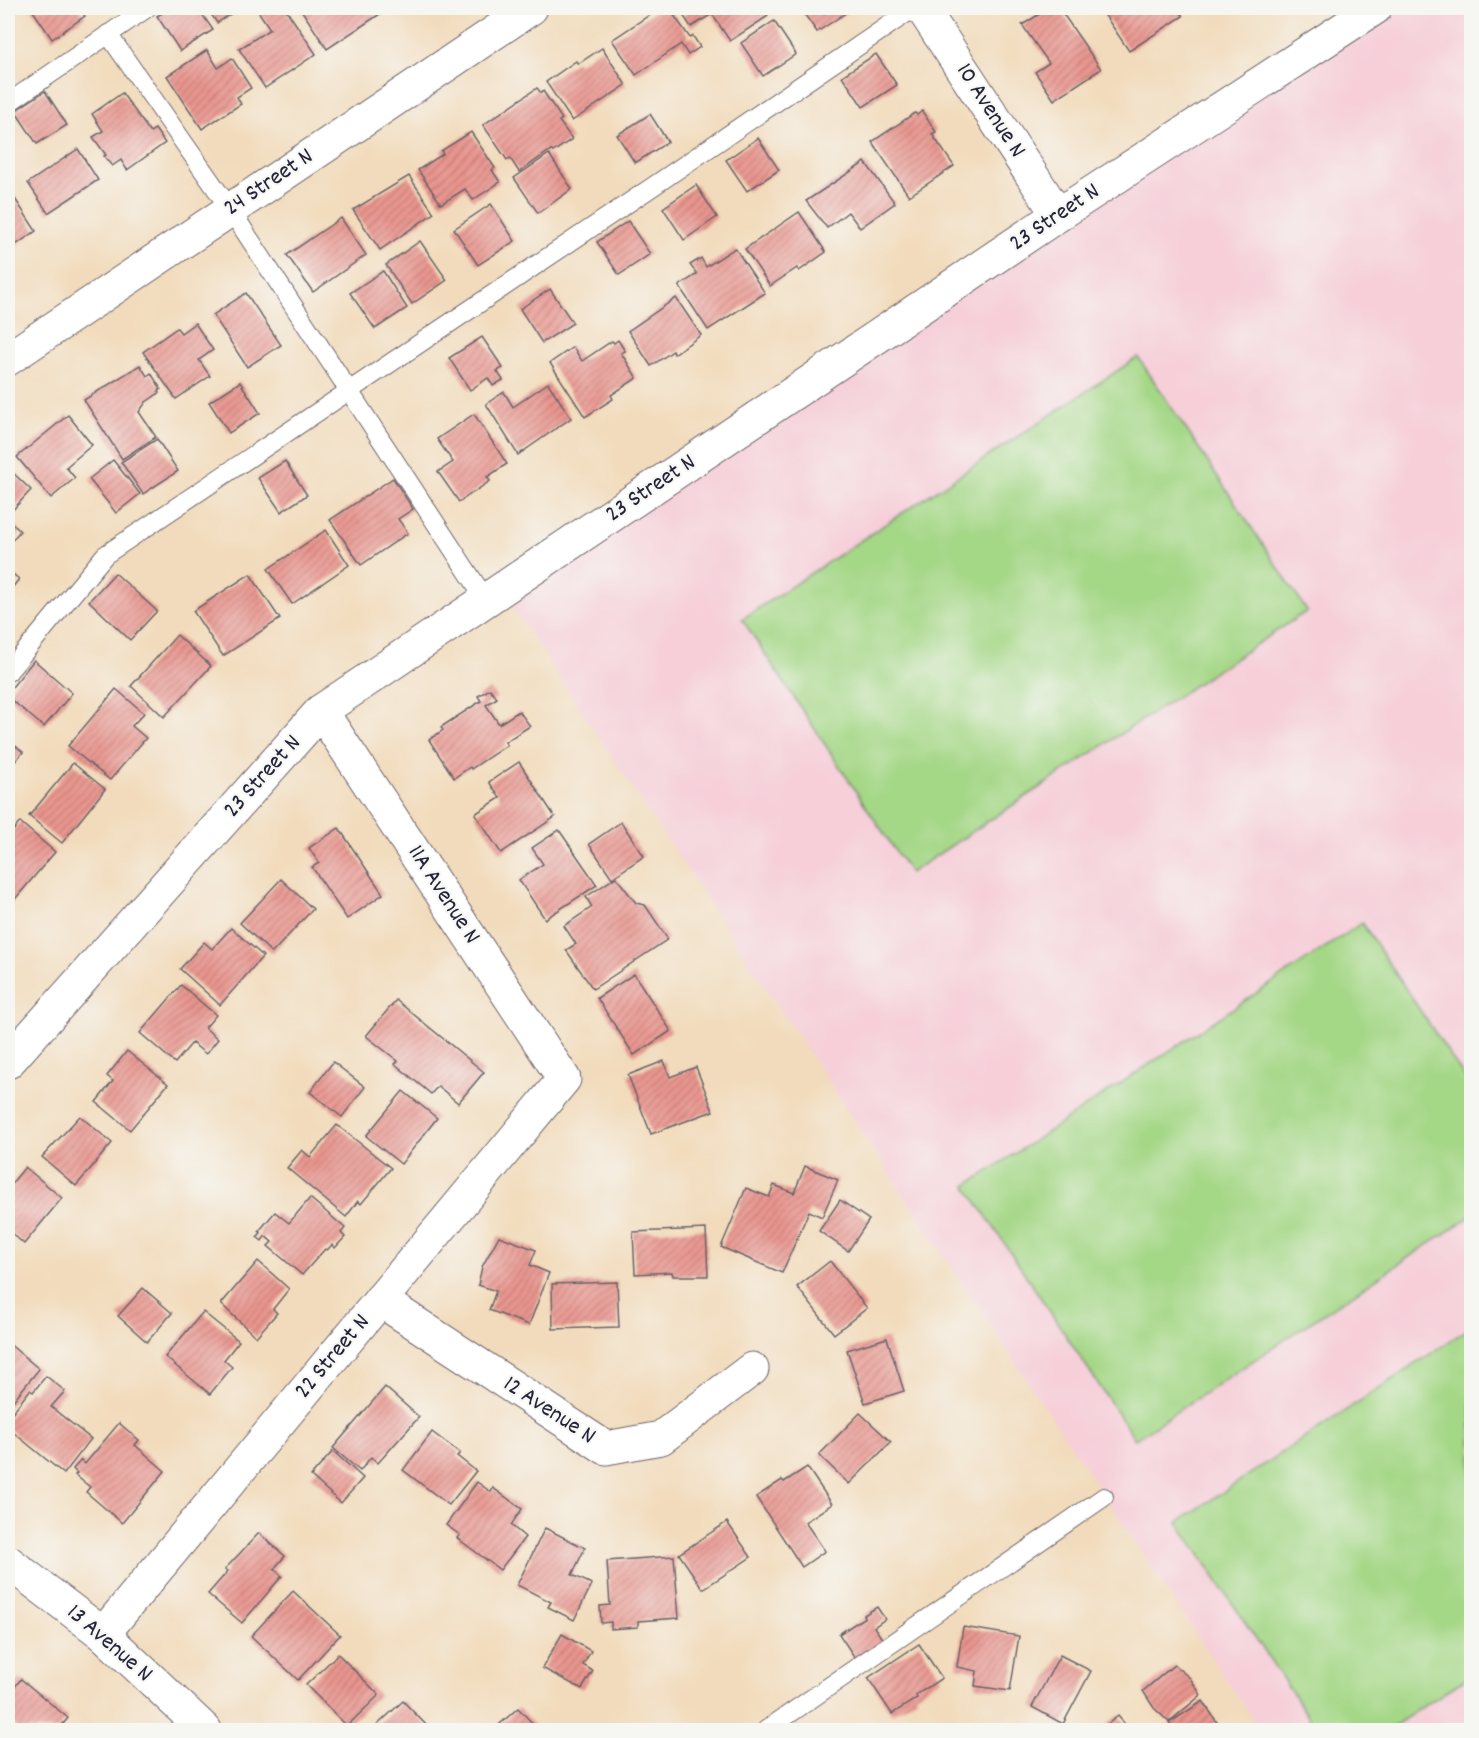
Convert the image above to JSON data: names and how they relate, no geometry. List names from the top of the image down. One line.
{"streets":{"street":["10 Avenue N","24 Street N","23 Street N","11A Avenue N","22 Street N","12 Avenue N","13 Avenue N"]},"crossings":[["10 Avenue N","23 Street N"],["23 Street N","11A Avenue N"],["11A Avenue N","22 Street N"],["22 Street N","12 Avenue N"],["22 Street N","13 Avenue N"]]}
